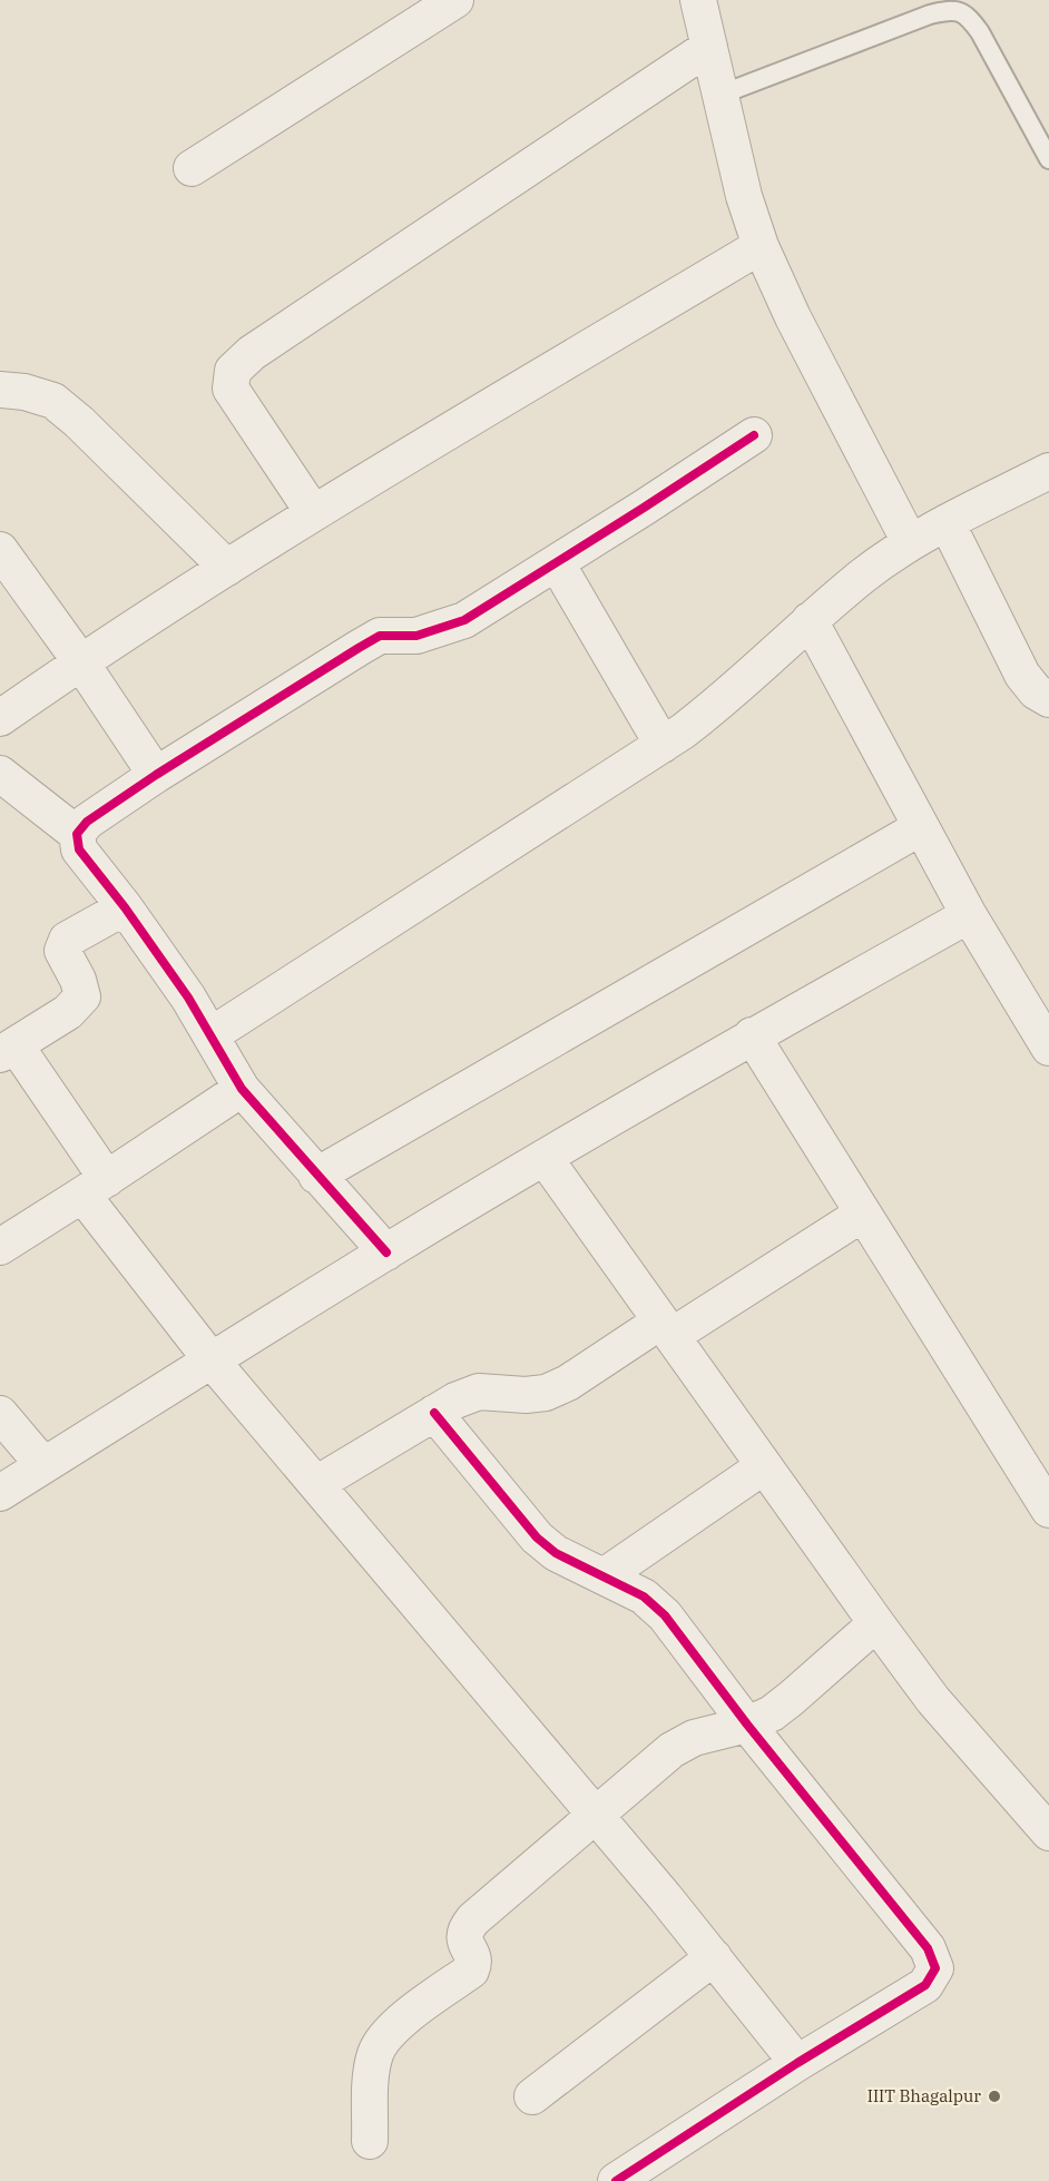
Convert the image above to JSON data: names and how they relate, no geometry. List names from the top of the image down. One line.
{"places":["IIIT Bhagalpur"]}
